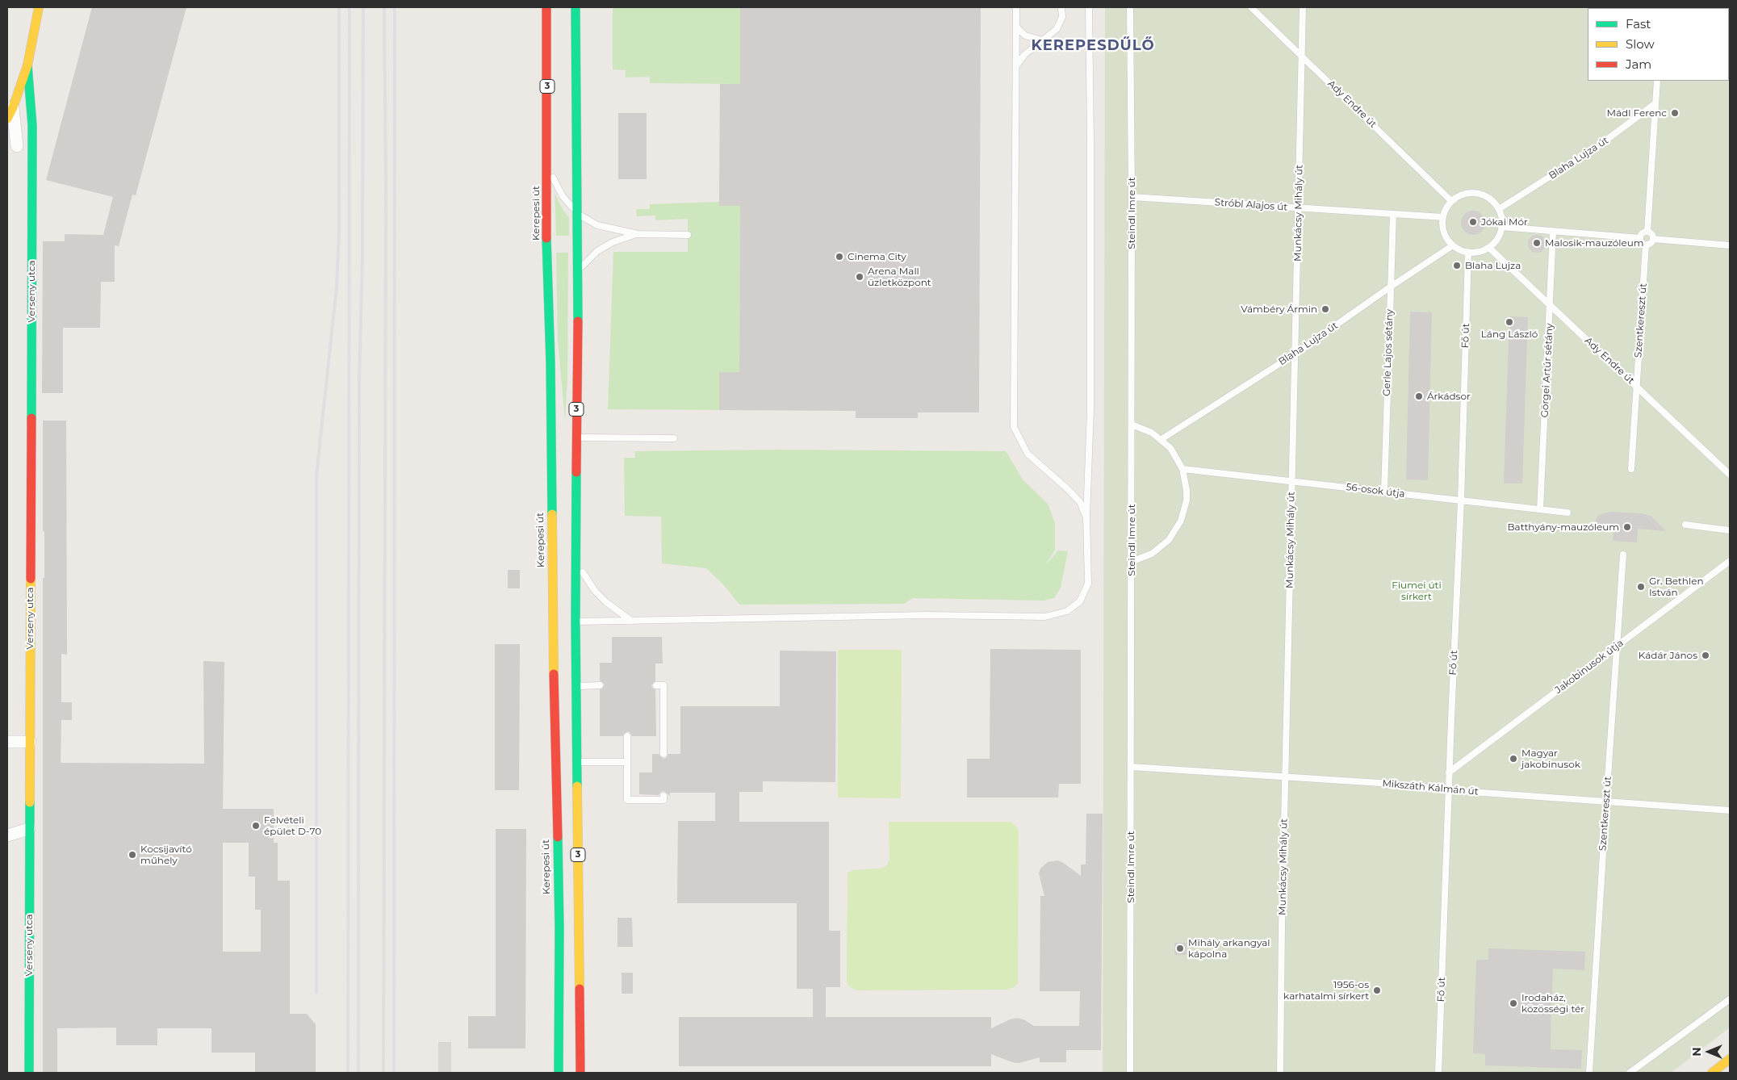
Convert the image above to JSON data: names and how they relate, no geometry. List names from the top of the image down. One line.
{"streets":{"main road":["3","Kerepesi út","Verseny utca"],"lane":["Ady Endre út","Blaha Lujza út","Stróbl Alajos út","Steindl Imre út","Munkácsy Mihály út","Szentkereszt út","Fő út","Gerle Lajos sétány","Görgei Artúr sétány","56-osok útja","Jakobinusok útja","Mikszáth Kálmán út"]},"crossings":[["Ady Endre út","Blaha Lujza út"],["Ady Endre út","Stróbl Alajos út"],["Ady Endre út","Munkácsy Mihály út"],["Ady Endre út","Szentkereszt út"],["Ady Endre út","Fő út"],["Ady Endre út","Görgei Artúr sétány"],["Blaha Lujza út","Stróbl Alajos út"],["Blaha Lujza út","Munkácsy Mihály út"],["Blaha Lujza út","Fő út"],["Blaha Lujza út","Gerle Lajos sétány"],["Stróbl Alajos út","Steindl Imre út"],["Stróbl Alajos út","Munkácsy Mihály út"],["Stróbl Alajos út","Fő út"],["Stróbl Alajos út","Gerle Lajos sétány"],["Steindl Imre út","Mikszáth Kálmán út"],["Munkácsy Mihály út","56-osok útja"],["Munkácsy Mihály út","Mikszáth Kálmán út"],["Szentkereszt út","Jakobinusok útja"],["Szentkereszt út","Mikszáth Kálmán út"],["Fő út","56-osok útja"],["Fő út","Jakobinusok útja"],["Fő út","Mikszáth Kálmán út"],["Gerle Lajos sétány","56-osok útja"],["Görgei Artúr sétány","56-osok útja"]],"districts":["KEREPESDŰLŐ"],"parks":["Fiumei úti sírkert"],"places":["Mádl Ferenc","Jókai Mór","Malosik-mauzóleum","Cinema City","Blaha Lujza","Arena Mall üzletközpont","Vámbéry Ármin","Láng László","Árkádsor","Batthyány-mauzóleum","Gr. Bethlen István","Kádár János","Magyar jakobinusok","Felvételi épület D-70","Kocsijavító műhely","Mihály arkangyal kápolna","1956-os karhatalmi sírkert","Irodaház, közösségi tér"],"legend":["Fast","Slow","Jam"],"north":"left"}
